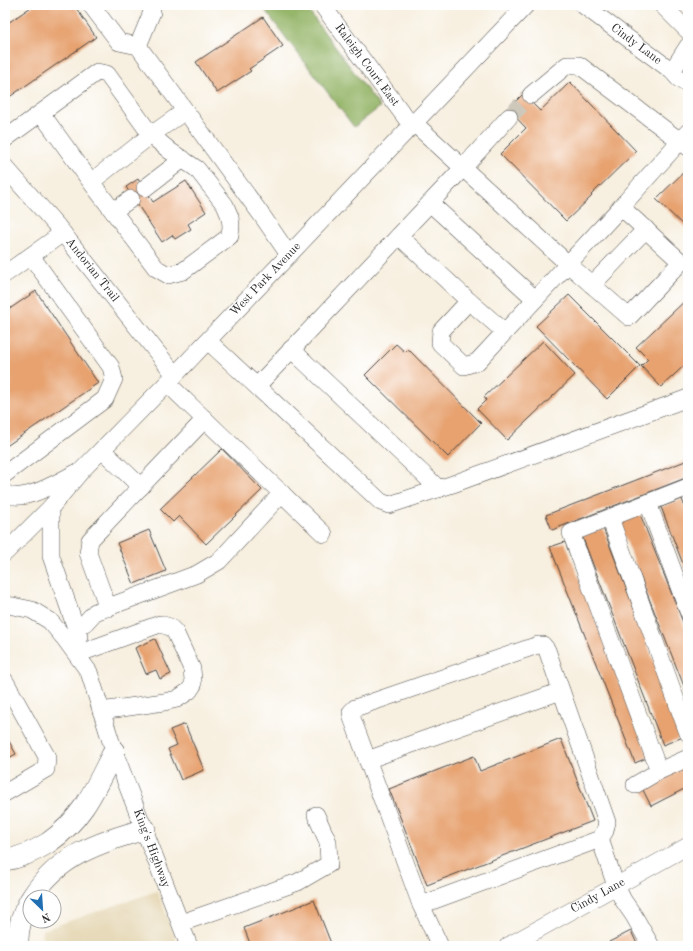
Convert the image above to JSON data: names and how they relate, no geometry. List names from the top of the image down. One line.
{"streets":{"street":["Cindy Lane","Raleigh Court East","Andorian Trail","West Park Avenue","King's Highway"]},"crossings":[["Raleigh Court East","West Park Avenue"],["Andorian Trail","West Park Avenue"]],"north":"bottom right"}
